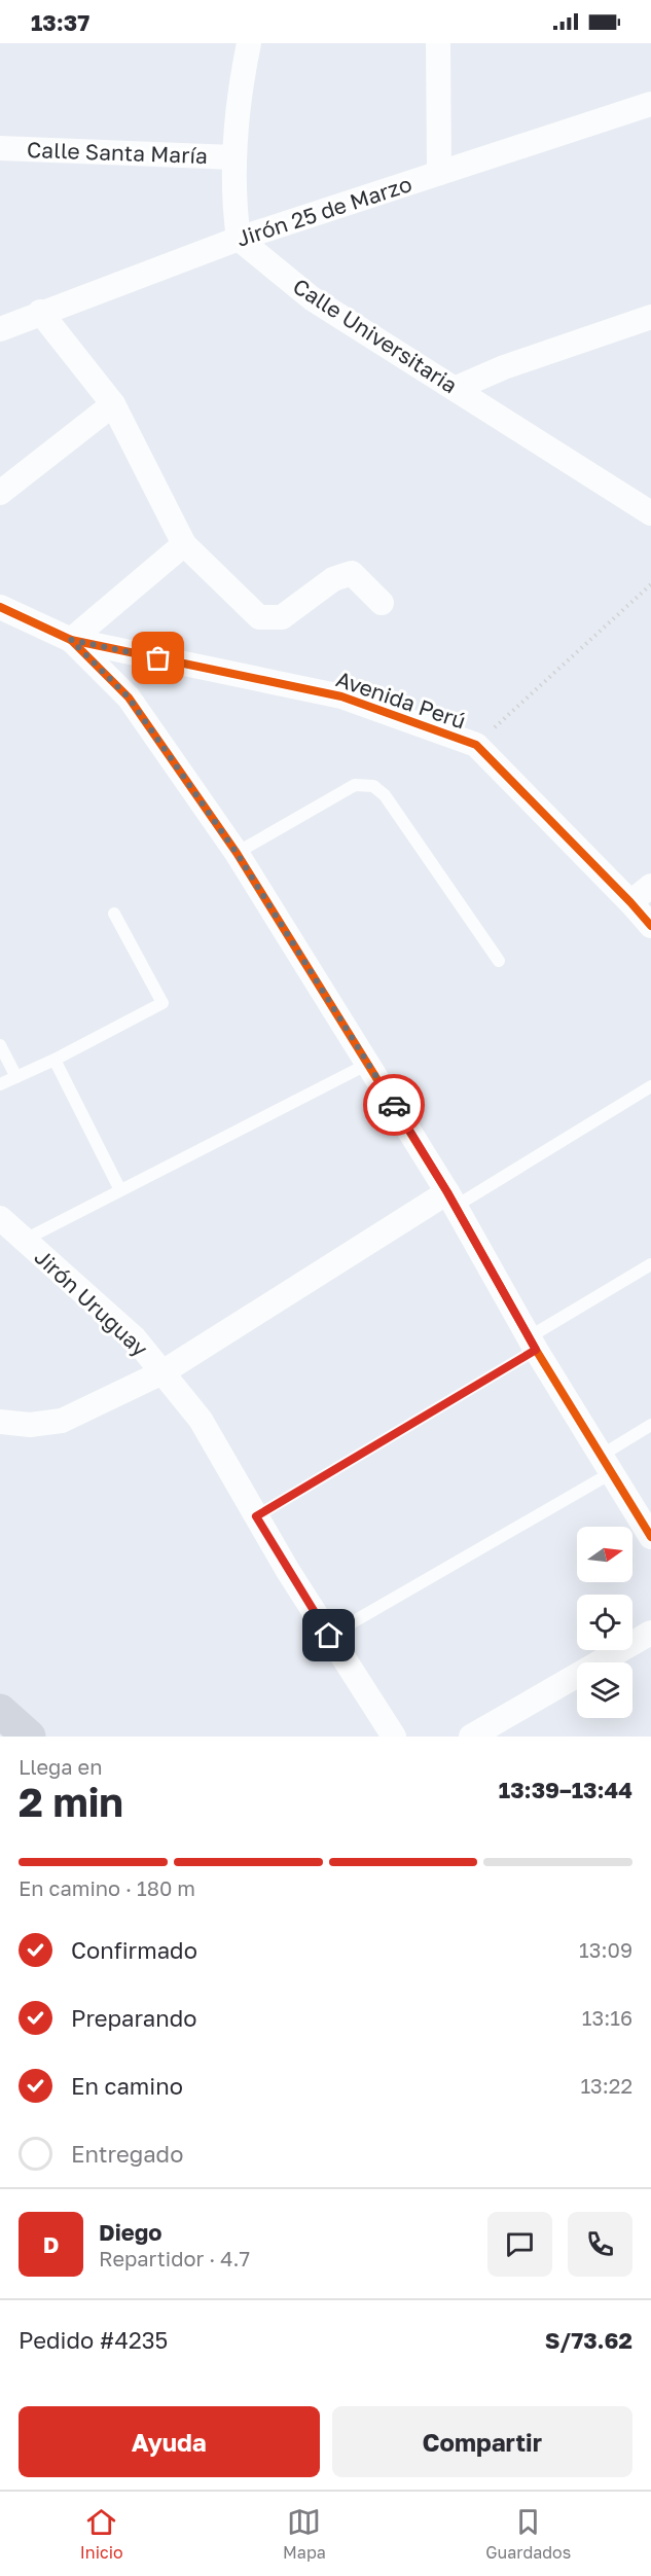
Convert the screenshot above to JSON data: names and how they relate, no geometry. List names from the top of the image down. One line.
{"streets":{"street":["Calle Santa María","Jirón 25 de Marzo","Calle Universitaria","Avenida Perú","Jirón Uruguay"]},"crossings":[["Jirón 25 de Marzo","Calle Universitaria"]],"north":"right","page":{"status":"13:37","heading":["2 min","Llega en","13:39–13:44"],"panel":["Diego","Repartidor · 4.7","Pedido #4235","S/73.62"],"bar":"En camino · 180 m","list":[["Confirmado","13:09"],["Preparando","13:16"],["En camino","13:22"],"Entregado"],"round":"D","buttons":["Ayuda","Compartir"],"tabs":["Inicio","Mapa","Guardados"]}}
